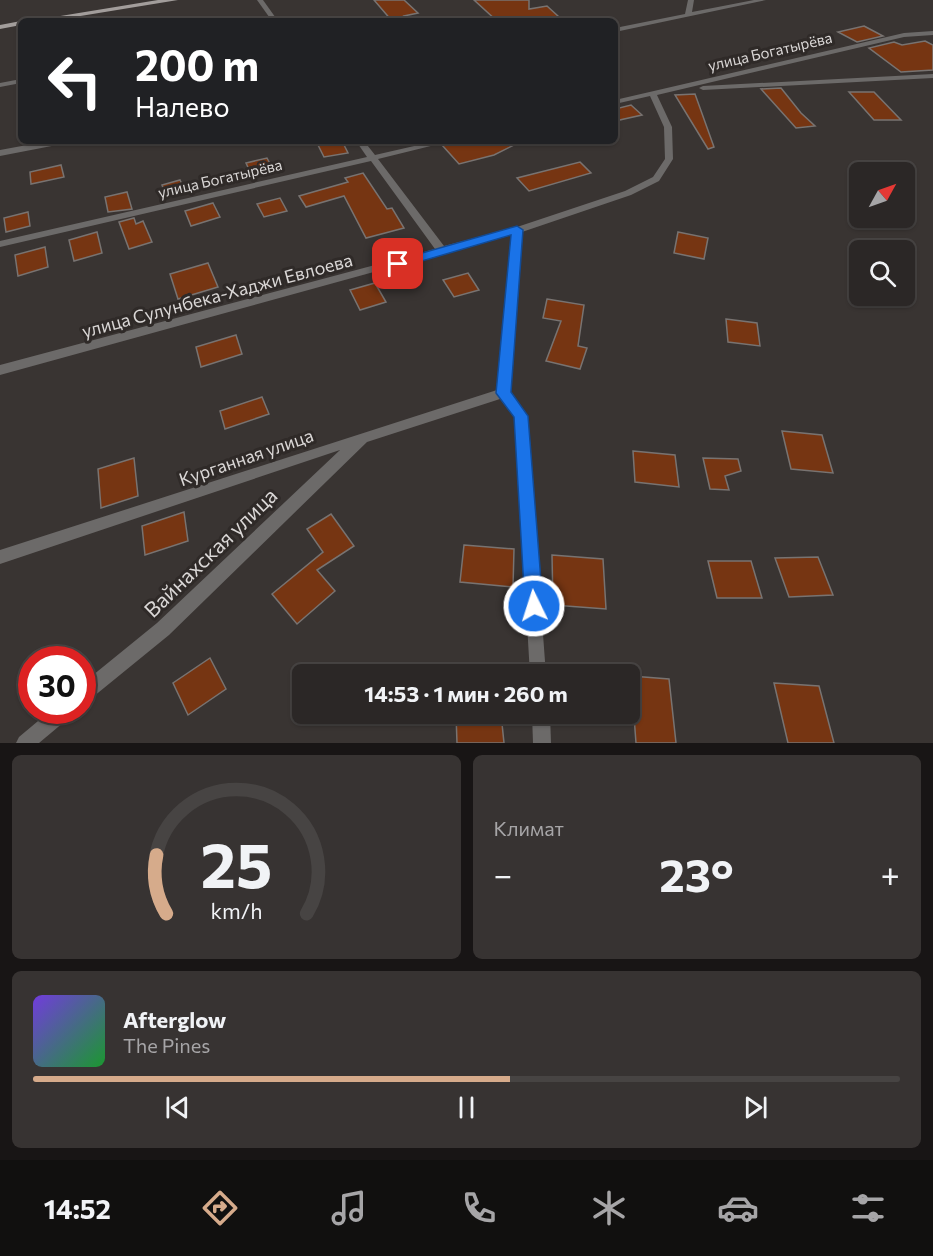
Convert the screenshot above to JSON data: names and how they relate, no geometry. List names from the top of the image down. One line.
{"streets":{"street":["улица Богатырёва","улица Сулунбека-Хаджи Евлоева","Курганная улица","Вайнахская улица"]},"crossings":[["улица Богатырёва","улица Сулунбека-Хаджи Евлоева"],["Курганная улица","Вайнахская улица"]],"north":"top right","page":{"turn":["200 m","Налево"],"limit":"30","trip":"14:53 · 1 мин · 260 m","tile":"Климат","heat":["−","23°","+"],"song":["Afterglow","The Pines"],"tabs":"14:52","gauge":["25","km/h"]}}
